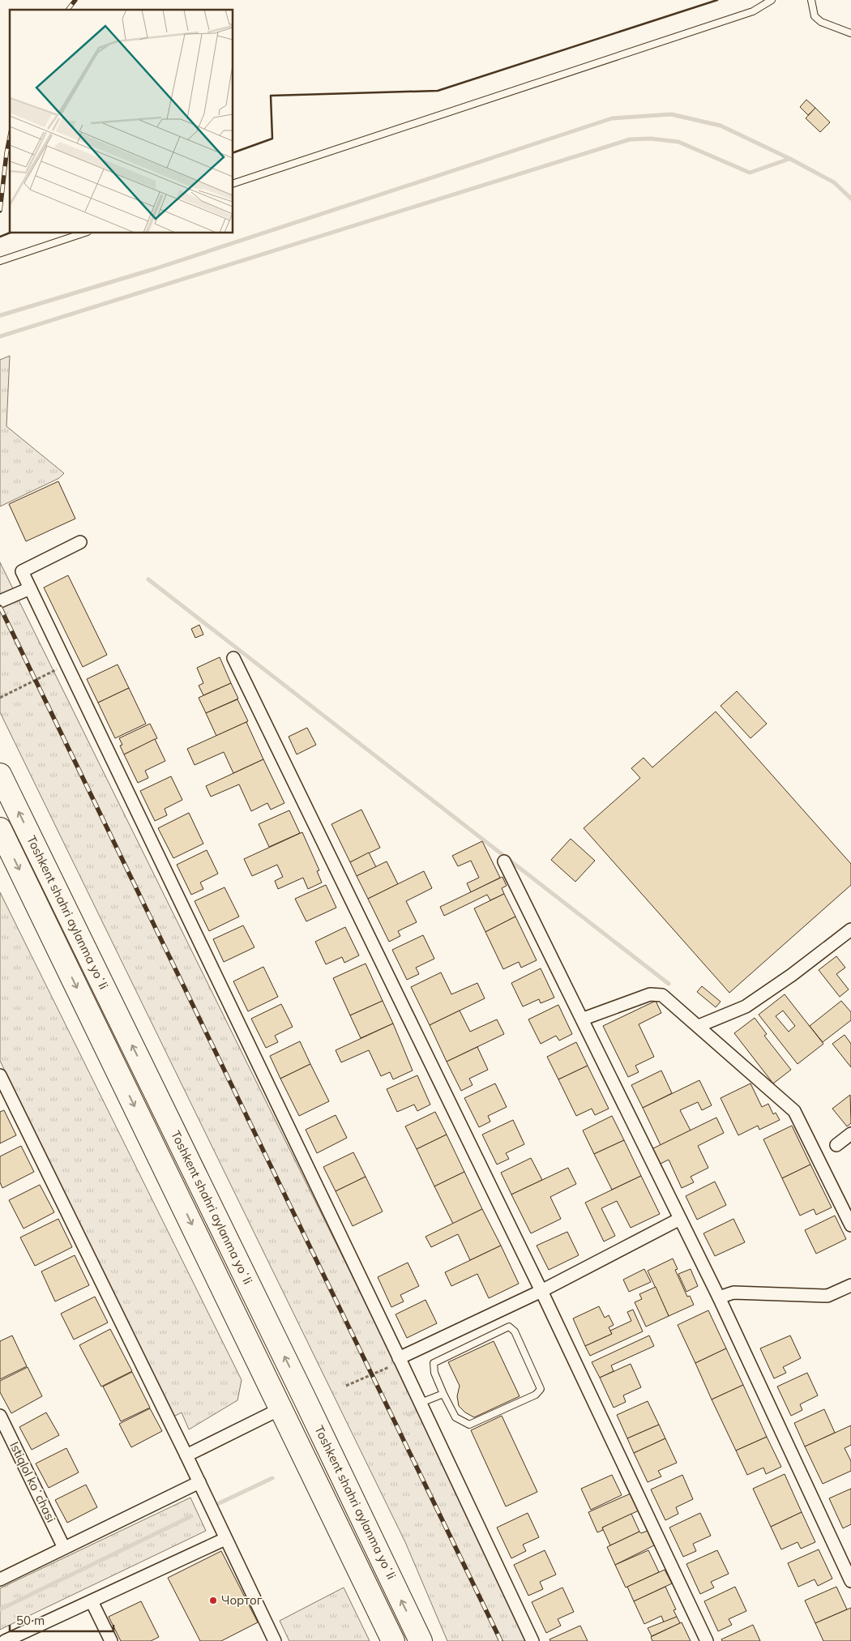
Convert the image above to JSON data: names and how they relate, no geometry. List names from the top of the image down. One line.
{"streets":{"highway":["Toshkent shahri aylanma yoʻli"],"street":["Istiqlol koʻchasi"]},"places":["Чортог"],"scale_bar":"50 m"}
